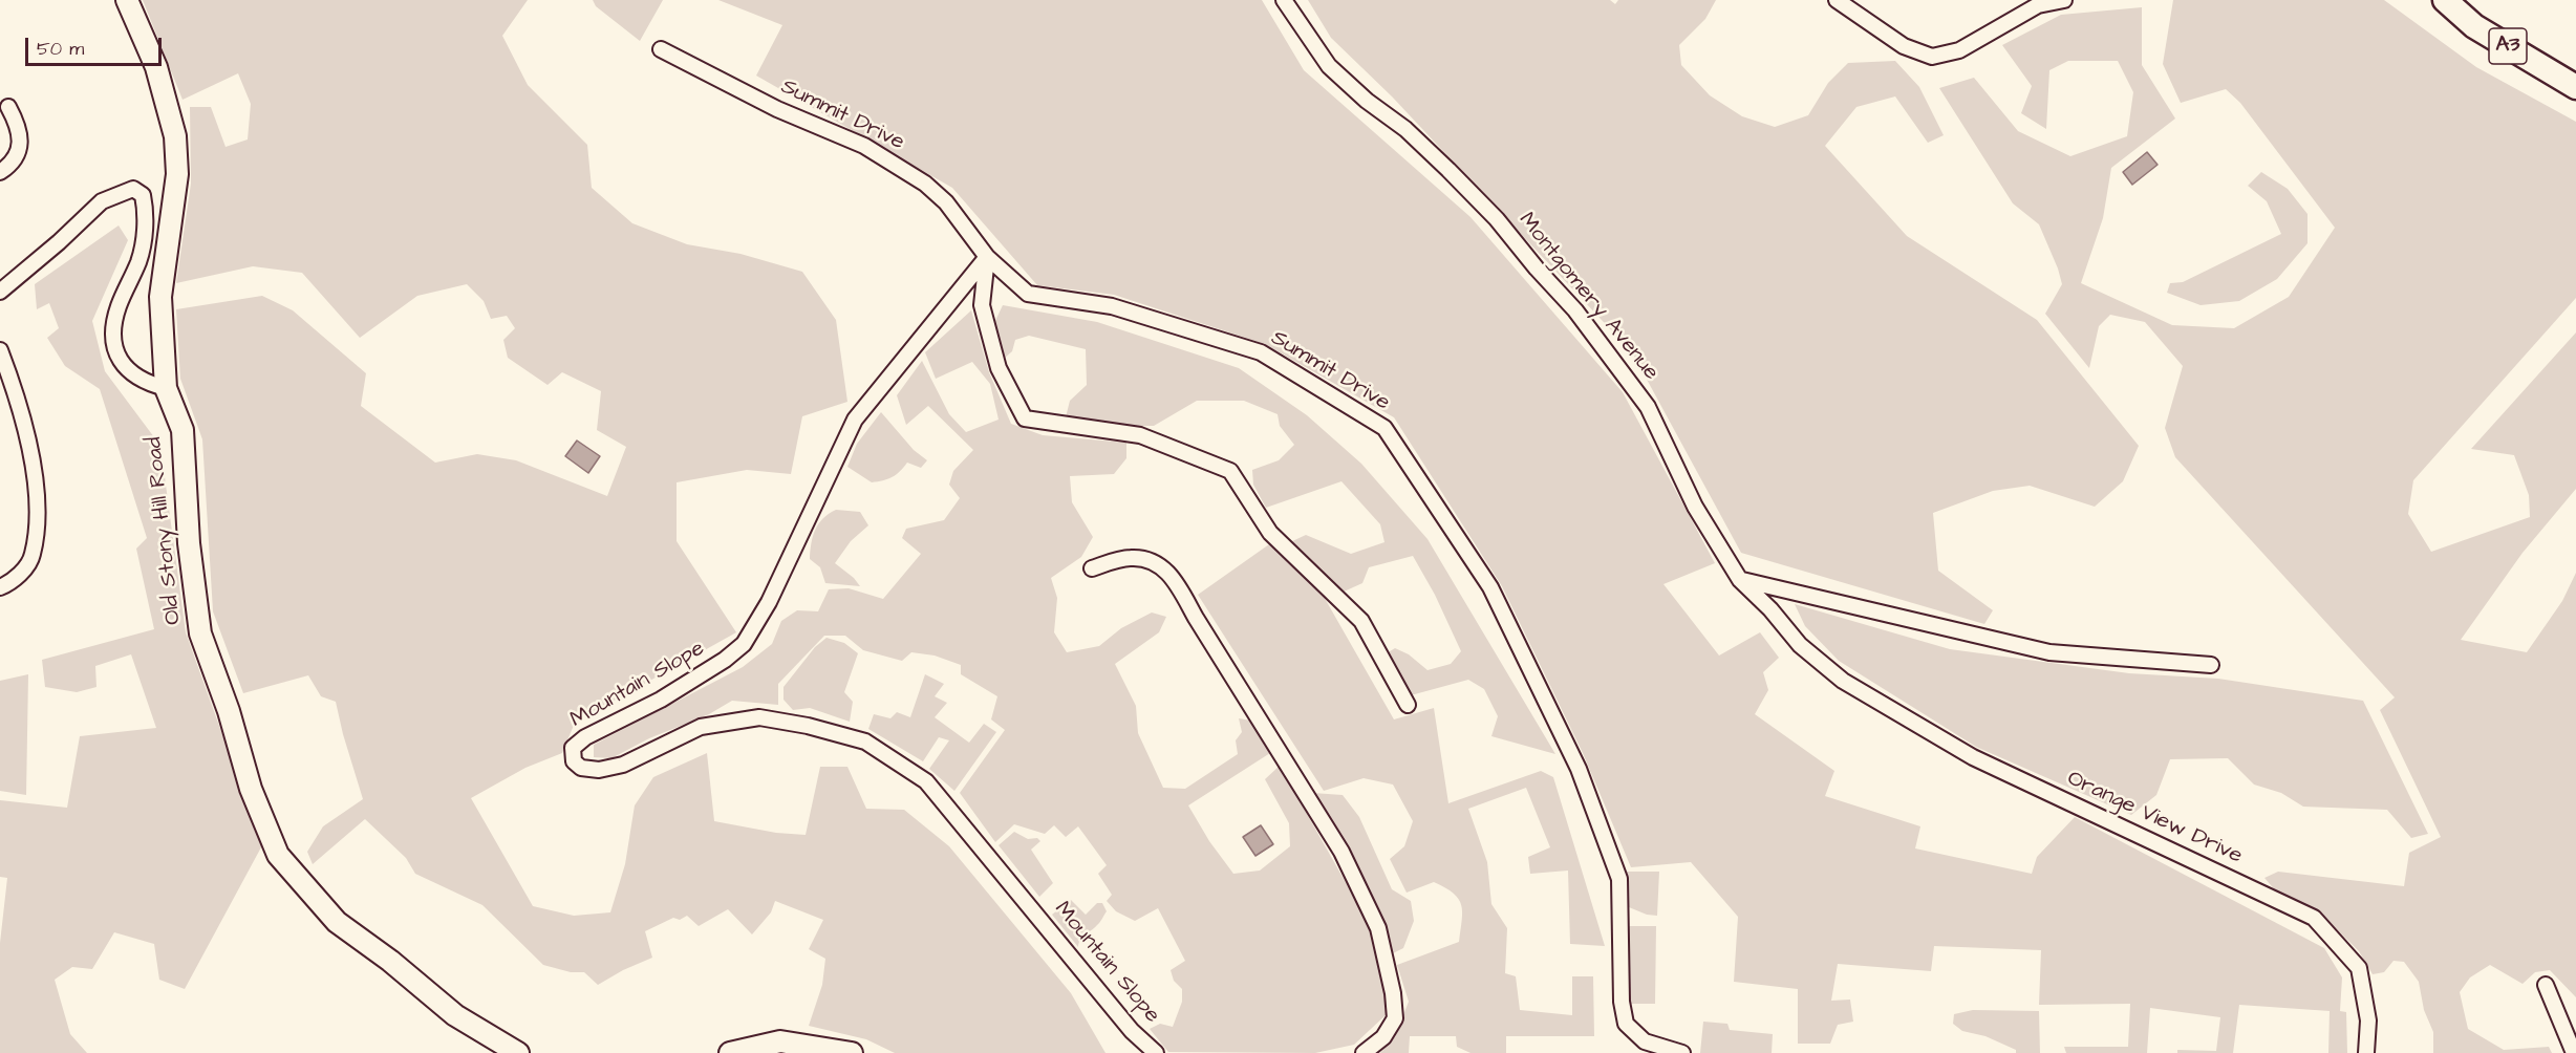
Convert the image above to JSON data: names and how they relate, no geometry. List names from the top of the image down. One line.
{"streets":{"main road":["A3"],"street":["Summit Drive","Montgomery Avenue","Old Stony Hill Road","Mountain Slope","Orange View Drive"]},"crossings":[["Summit Drive","Mountain Slope"],["Montgomery Avenue","Orange View Drive"]],"scale_bar":"50 m"}
